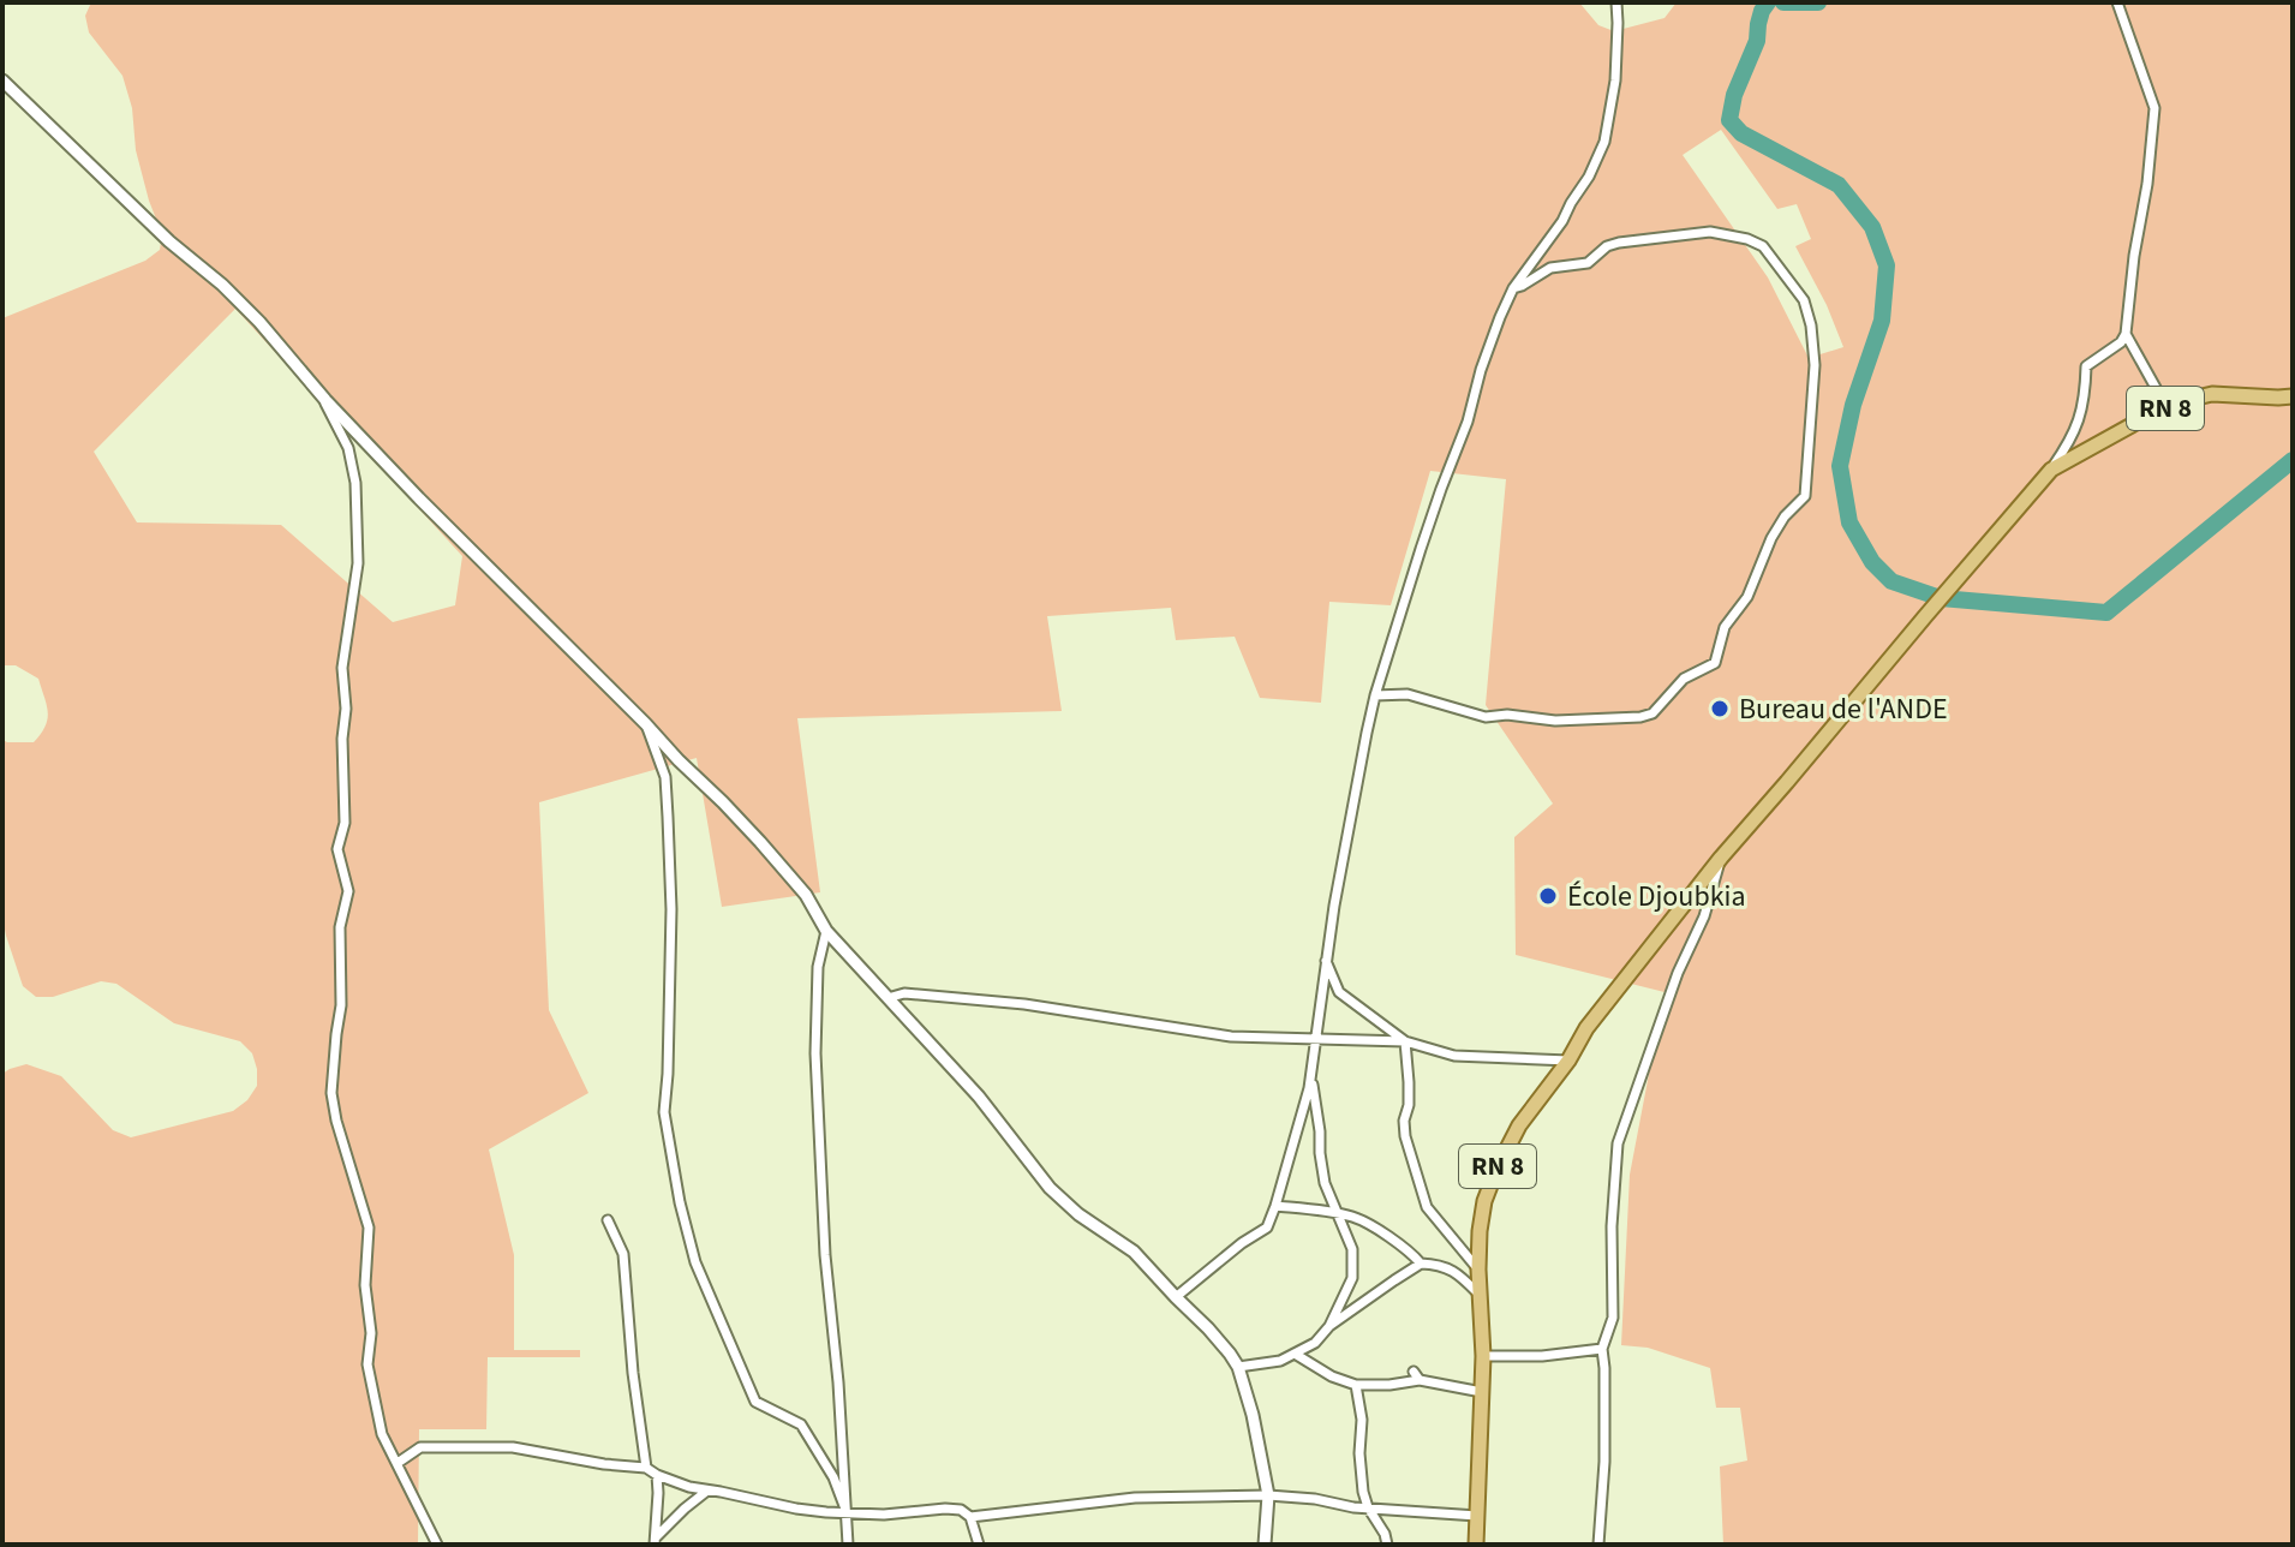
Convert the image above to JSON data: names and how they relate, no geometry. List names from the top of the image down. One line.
{"streets":{"main road":["RN 8"]},"places":["Bureau de l'ANDE","École Djoubkia"]}
